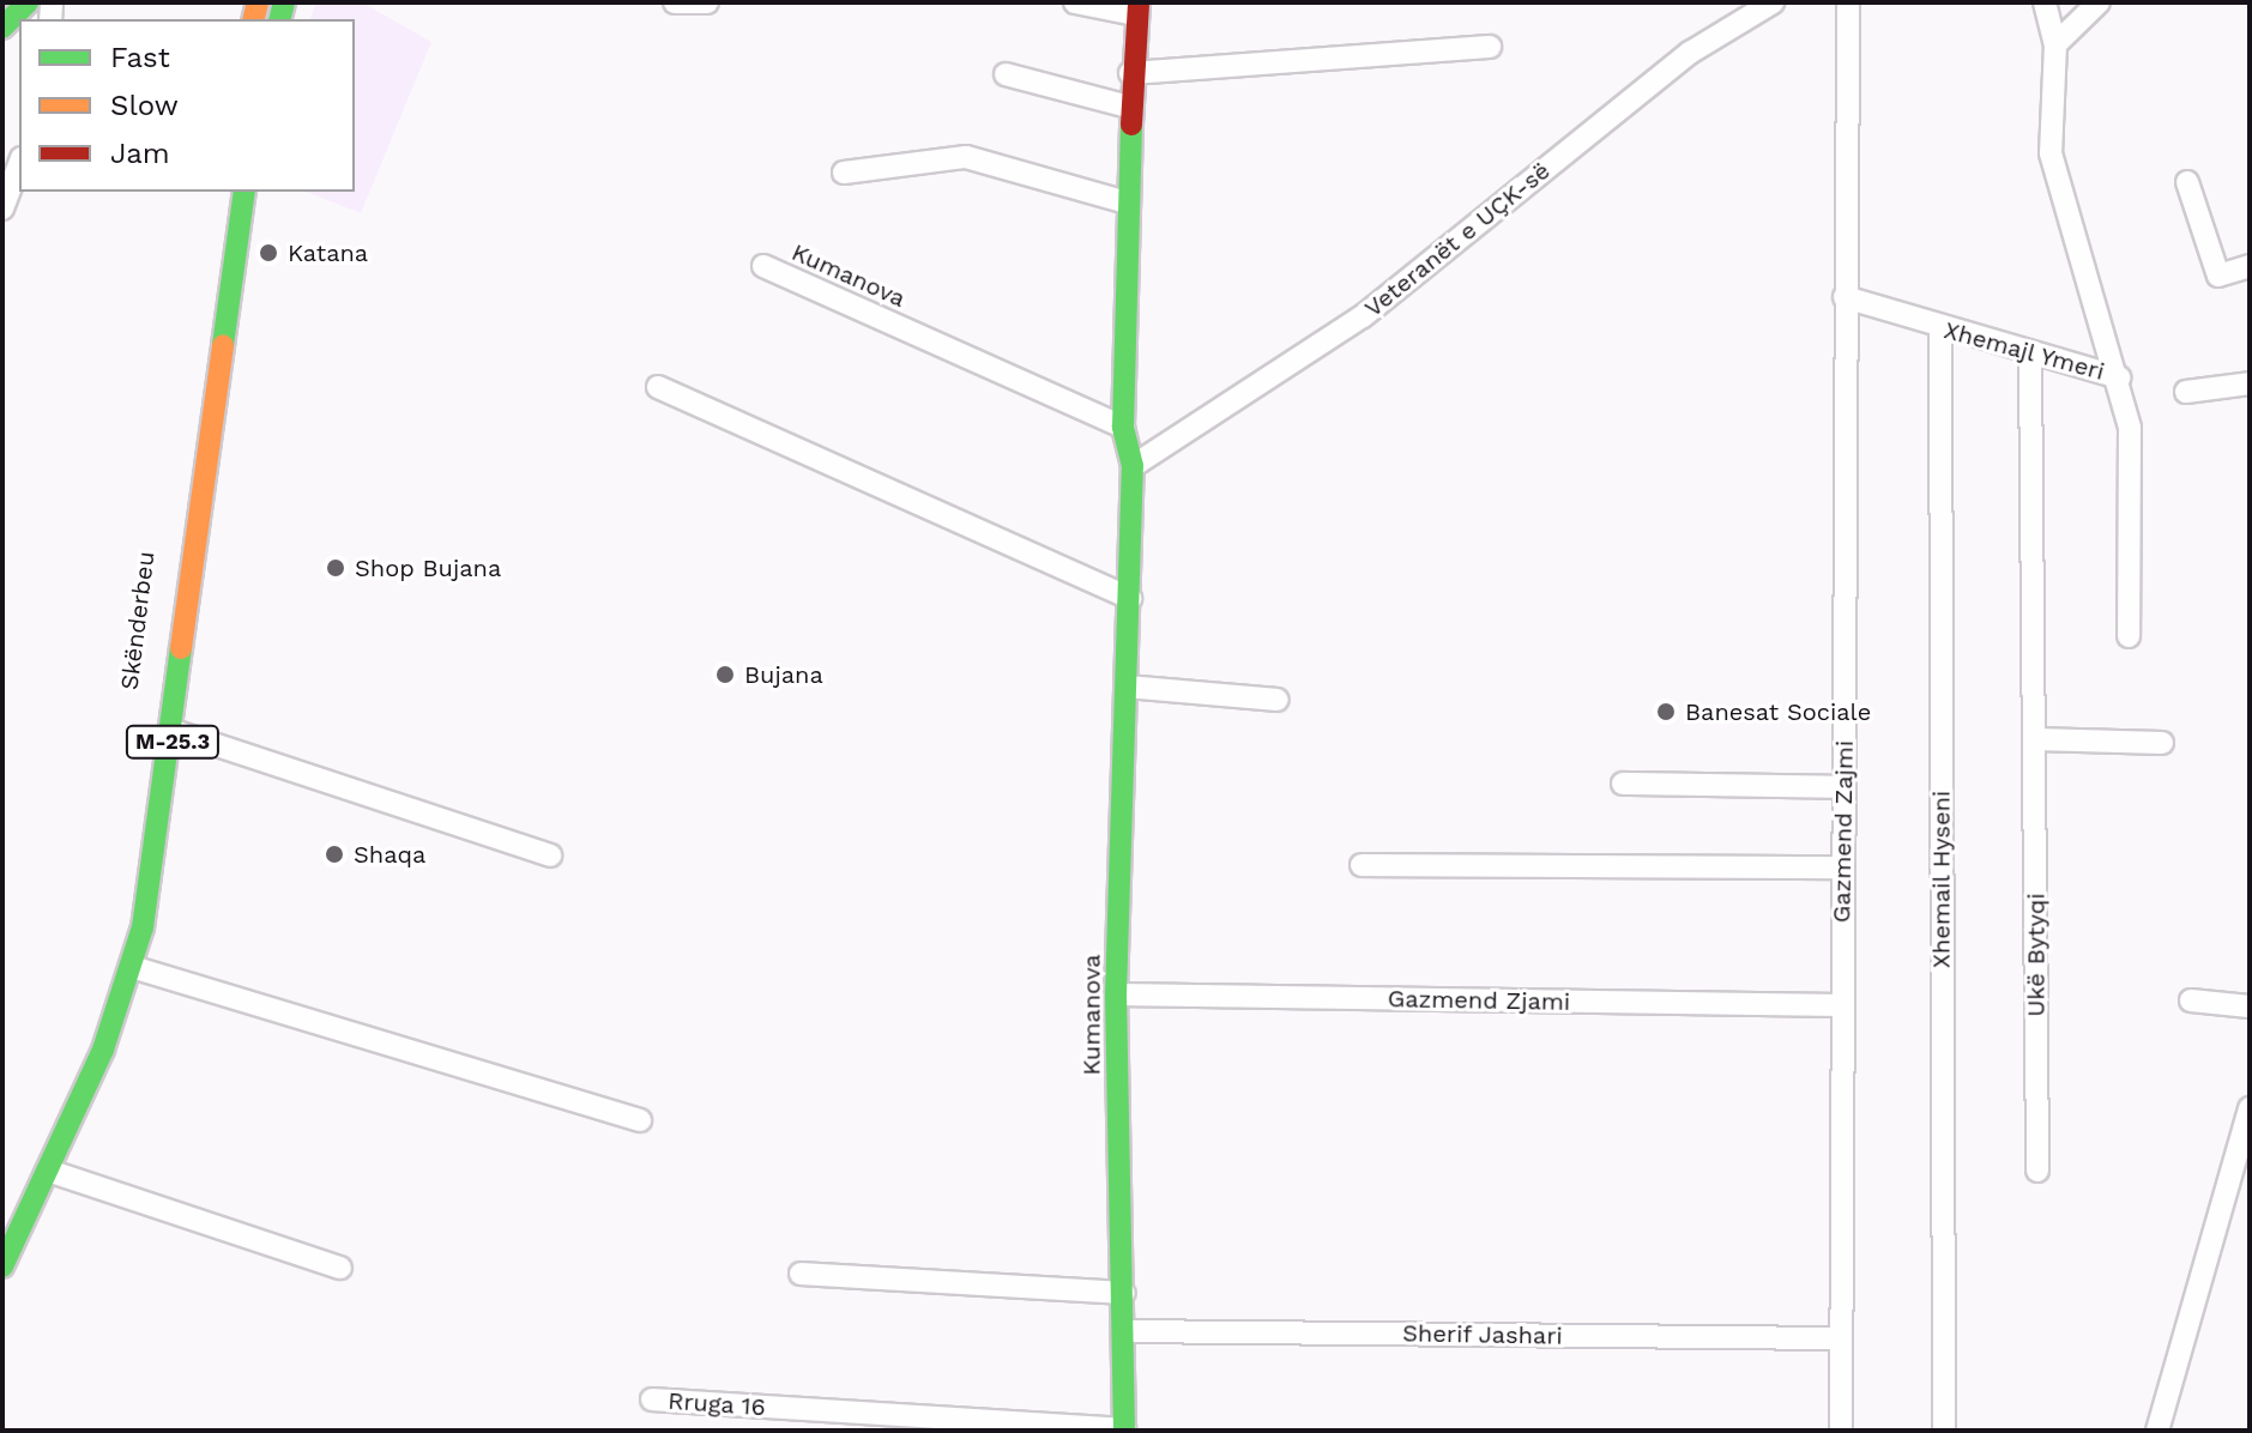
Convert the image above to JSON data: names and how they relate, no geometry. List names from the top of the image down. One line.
{"streets":{"main road":["Kumanova","Skënderbeu","M-25.3"],"street":["Veteranët e UÇK-së","Xhemajl Ymeri","Gazmend Zajmi","Xhemail Hyseni","Ukë Bytyqi","Gazmend Zjami","Sherif Jashari","Rruga 16"]},"crossings":[["Veteranët e UÇK-së","Kumanova"],["Kumanova","Gazmend Zjami"],["Kumanova","Sherif Jashari"],["Kumanova","Rruga 16"],["Xhemajl Ymeri","Gazmend Zajmi"],["Xhemajl Ymeri","Xhemail Hyseni"],["Xhemajl Ymeri","Ukë Bytyqi"],["Gazmend Zajmi","Gazmend Zjami"],["Gazmend Zajmi","Sherif Jashari"]],"places":["Katana","Shop Bujana","Bujana","Banesat Sociale","Shaqa"],"legend":["Fast","Slow","Jam"]}
